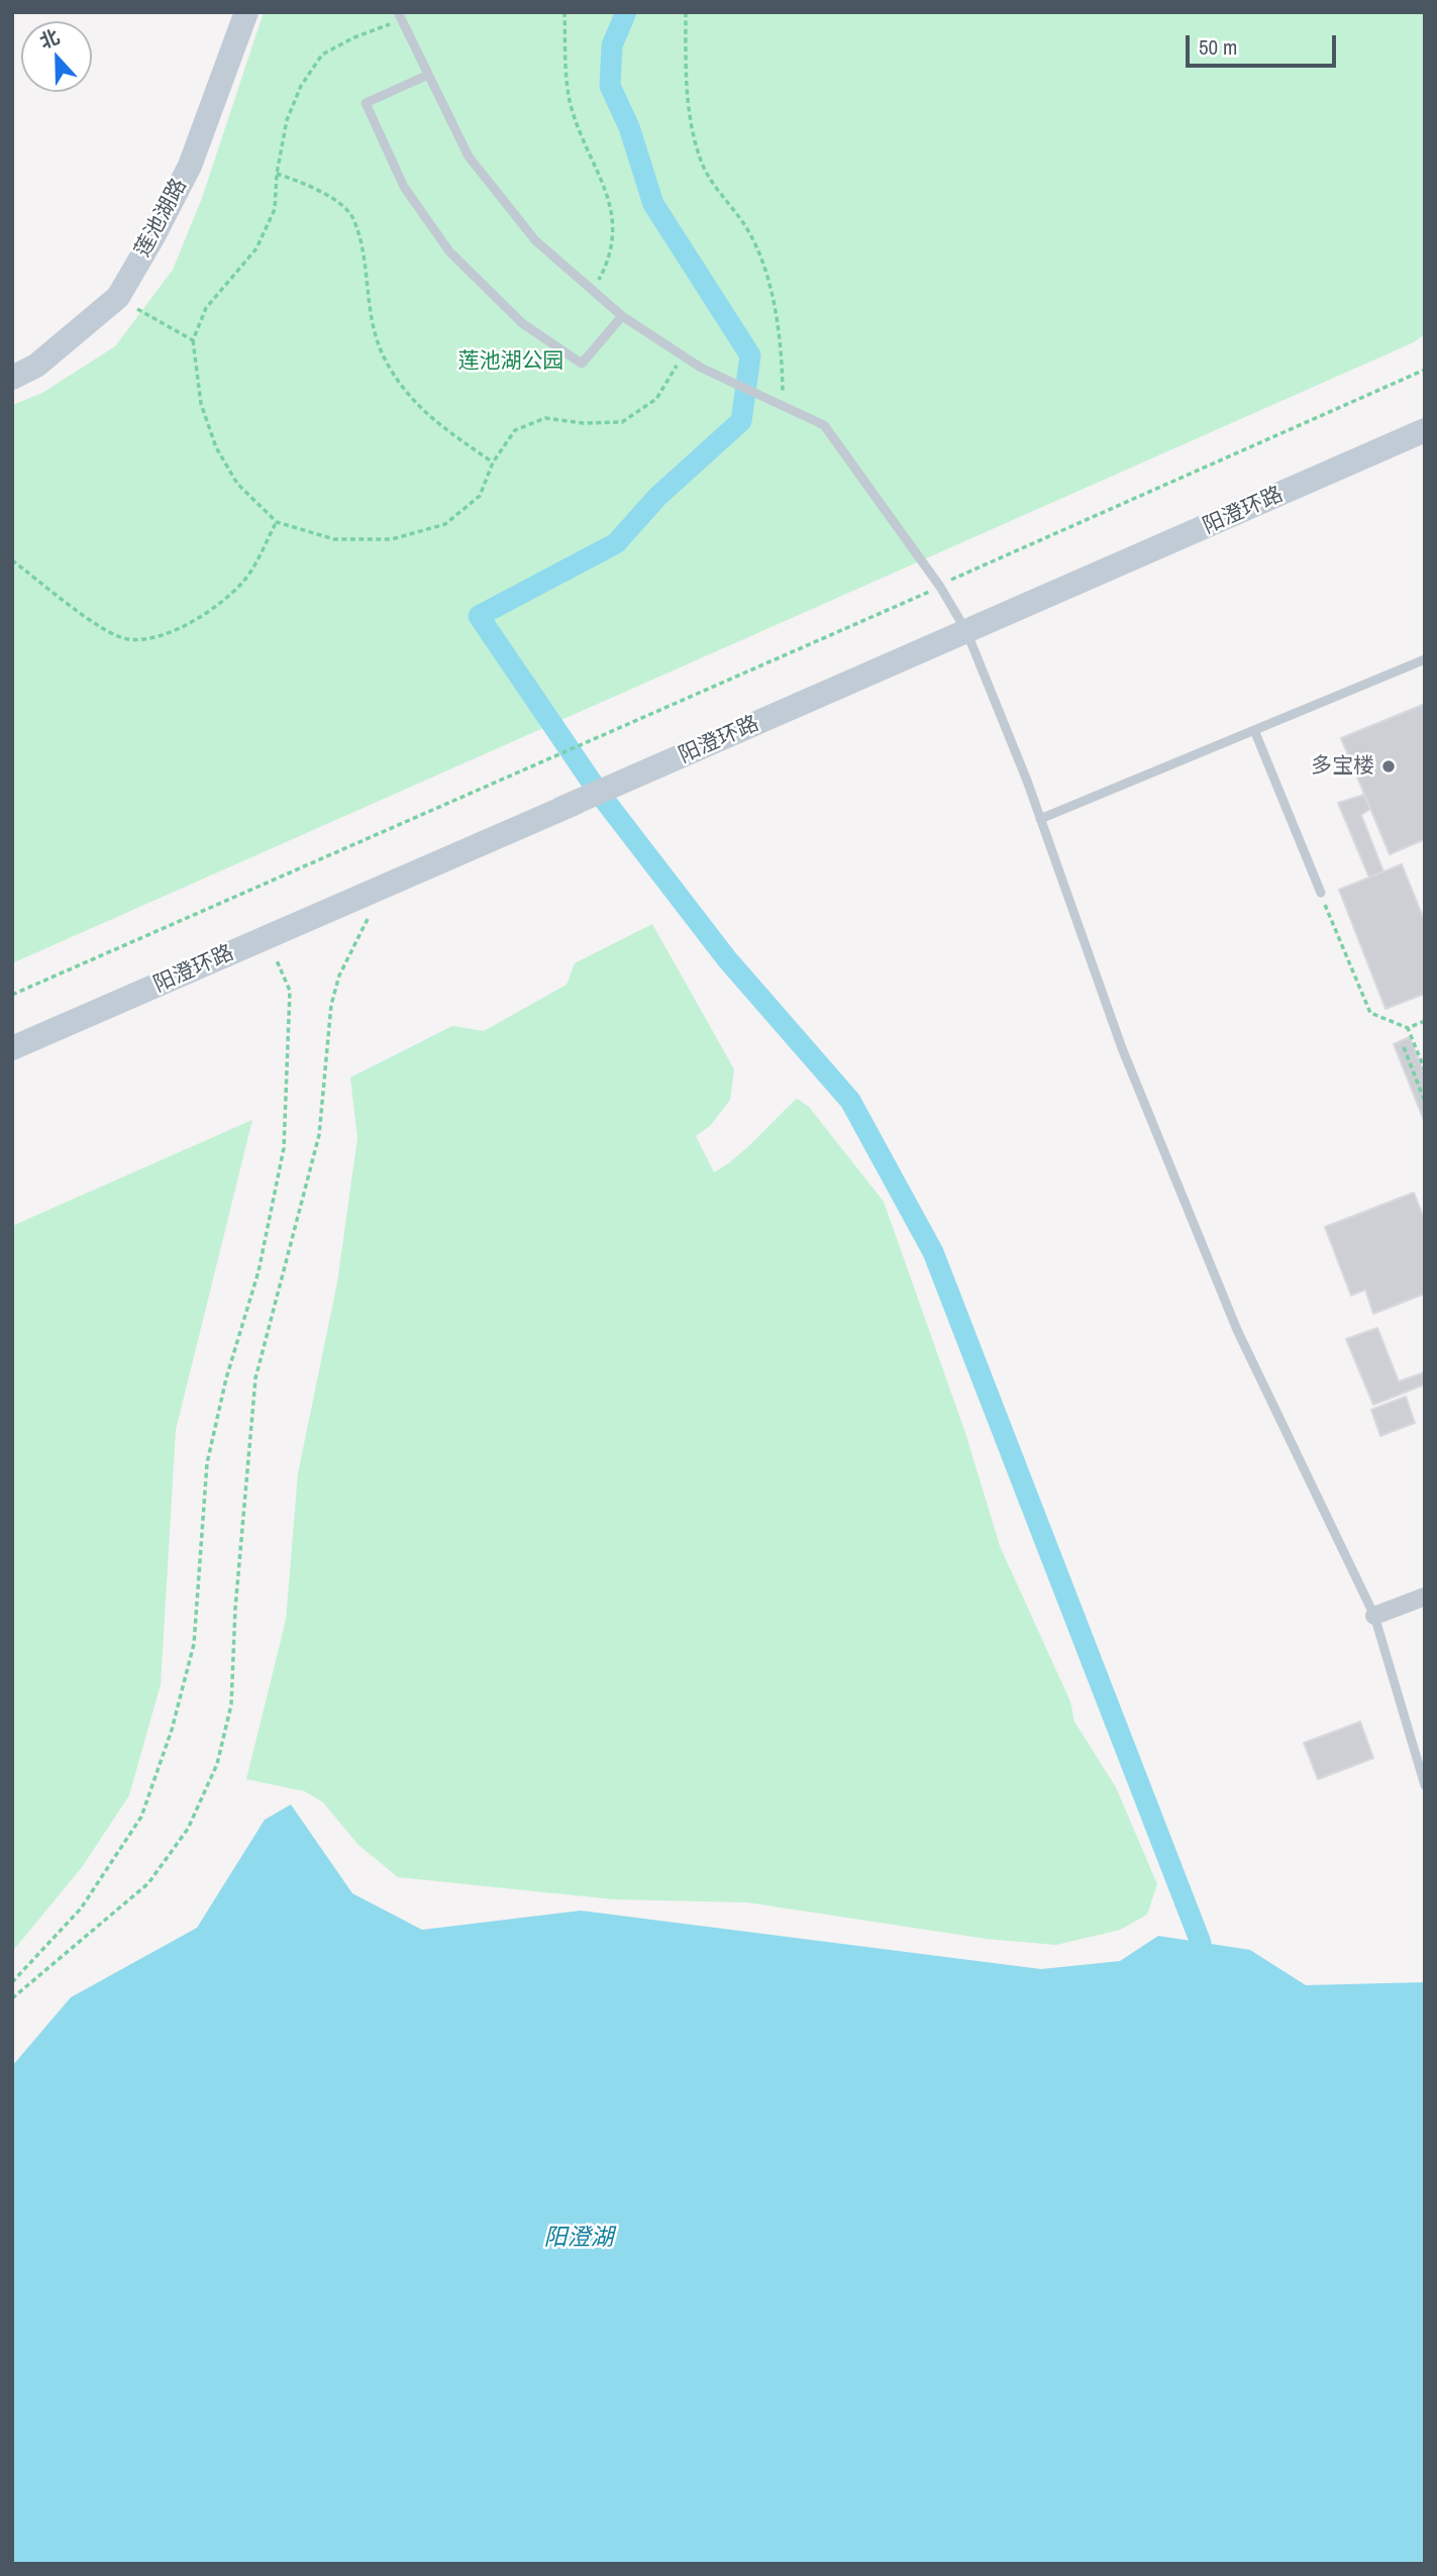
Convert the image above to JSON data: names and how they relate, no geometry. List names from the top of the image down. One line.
{"streets":{"main road":["莲池湖路","阳澄环路"]},"water":["阳澄湖"],"parks":["莲池湖公园"],"places":["多宝楼"],"scale_bar":"50 m","north":"top"}
